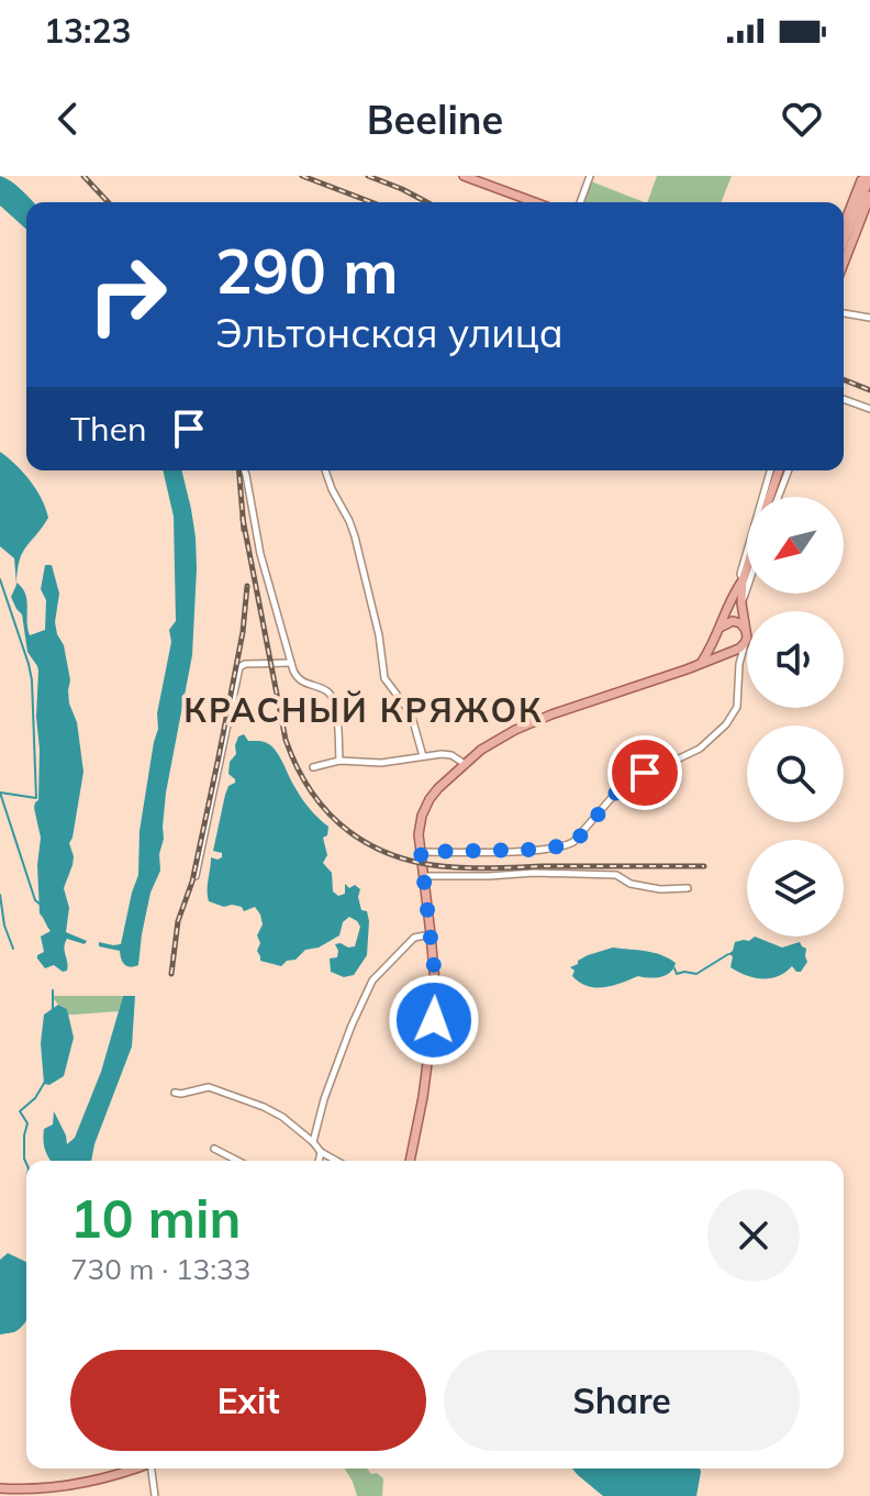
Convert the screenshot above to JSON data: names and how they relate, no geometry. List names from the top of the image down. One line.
{"districts":["КРАСНЫЙ КРЯЖОК"],"north":"bottom left","page":{"status":"13:23","header":"Beeline","turn":["290 m","Эльтонская улица"],"then":"Then","heading":["10 min","730 m · 13:33"],"buttons":["Exit","Share"]}}
